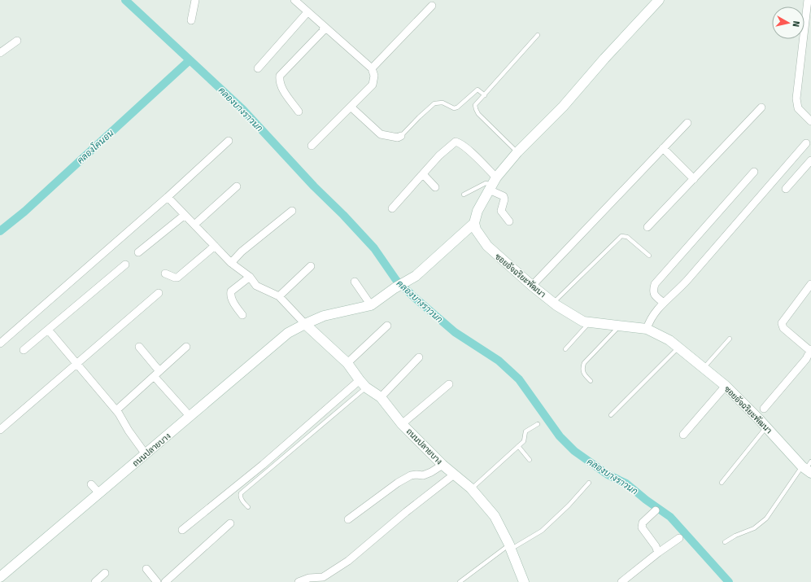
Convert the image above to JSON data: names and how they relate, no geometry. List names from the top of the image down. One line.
{"streets":{"street":["ซอยอัจฉริยะพัฒนา","ถนนปลายบาง"]},"crossings":[["ซอยอัจฉริยะพัฒนา","ถนนปลายบาง"]],"water":["คลองบางราวนก","คลองโคนอน"],"north":"right"}
